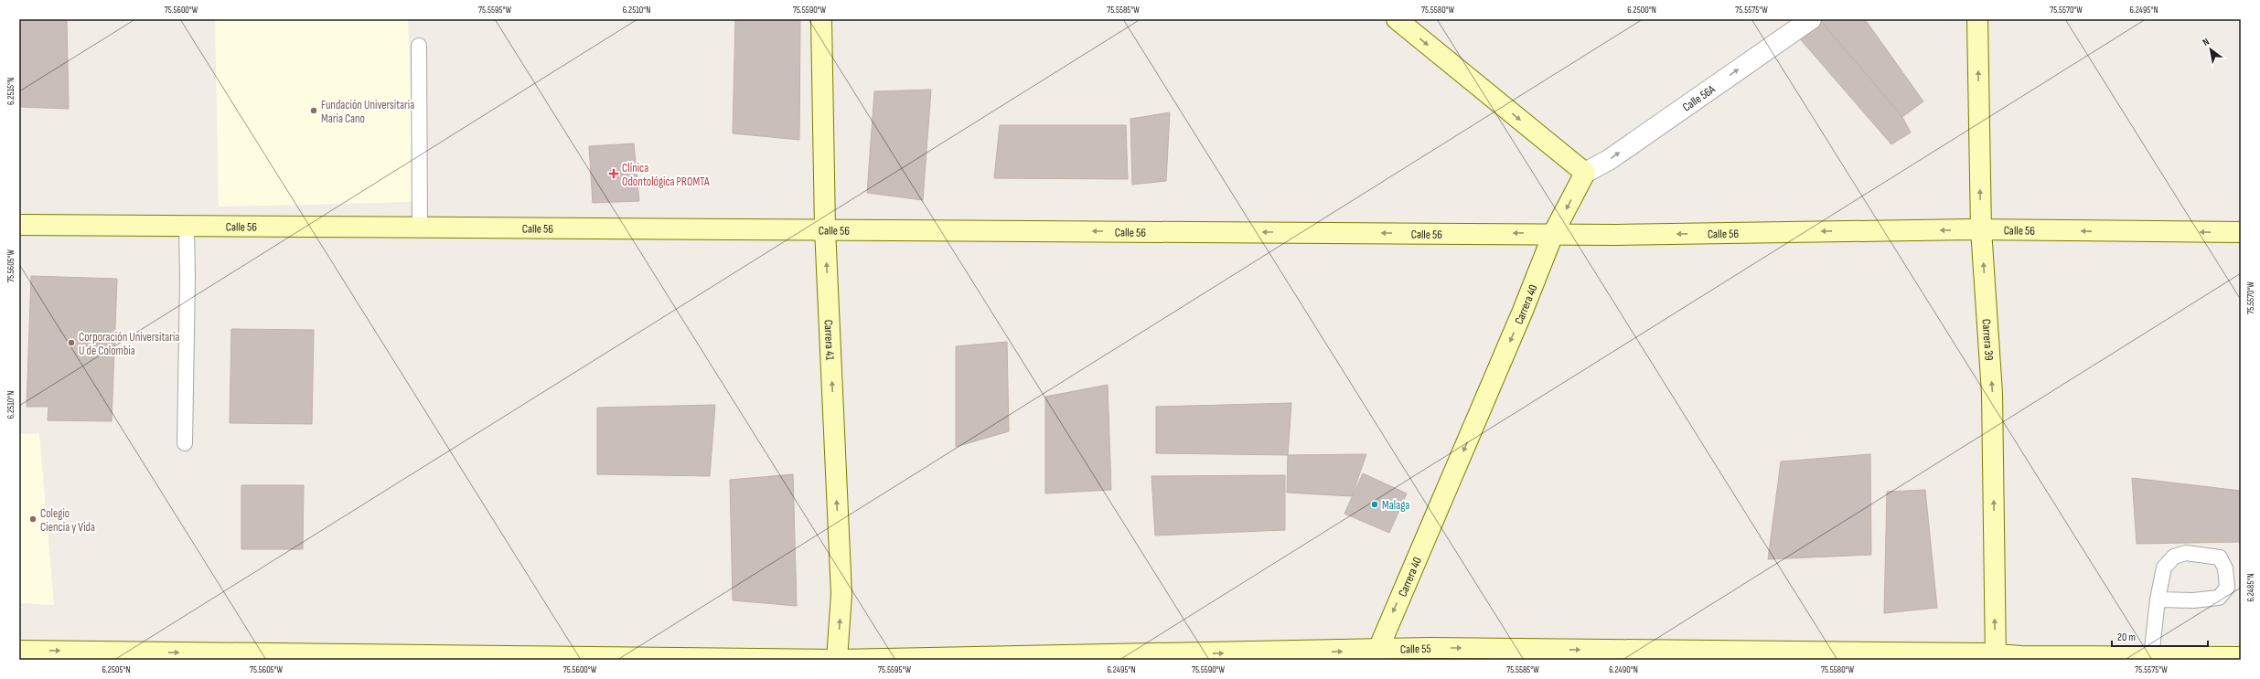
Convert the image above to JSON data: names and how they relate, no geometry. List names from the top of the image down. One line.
{"streets":{"street":["Calle 56A","Calle 56","Carrera 40","Carrera 39","Carrera 41","Calle 55"]},"crossings":[["Calle 56A","Carrera 40"],["Calle 56","Carrera 40"],["Calle 56","Carrera 39"],["Calle 56","Carrera 41"],["Carrera 40","Calle 55"],["Carrera 39","Calle 55"],["Carrera 41","Calle 55"]],"one_way":["Calle 56A","Calle 56","Carrera 40","Carrera 39","Carrera 41","Calle 55"],"places":{"other":["Fundación Universitaria Maria Cano","Corporación Universitaria U de Colombia","Malaga","Colegio Ciencia y Vida"],"health":["Clínica Odontológica PROMTA"]},"scale_bar":"20 m","north":"top left","coordinates":["75.5600°W","75.5595°W","6.2510°N","75.5590°W","75.5585°W","75.5580°W","6.2500°N","75.5575°W","75.5570°W","6.2495°N","6.2515°N","75.5605°W","6.2485°N","6.2505°N","6.2490°N"]}
